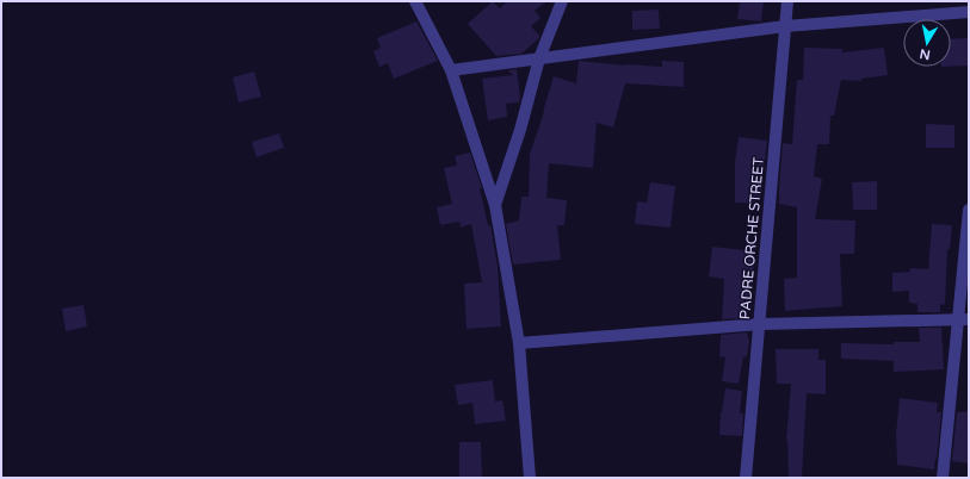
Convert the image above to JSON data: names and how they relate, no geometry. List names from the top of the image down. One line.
{"streets":{"street":["PADRE ORCHE STREET"]},"north":"bottom"}
